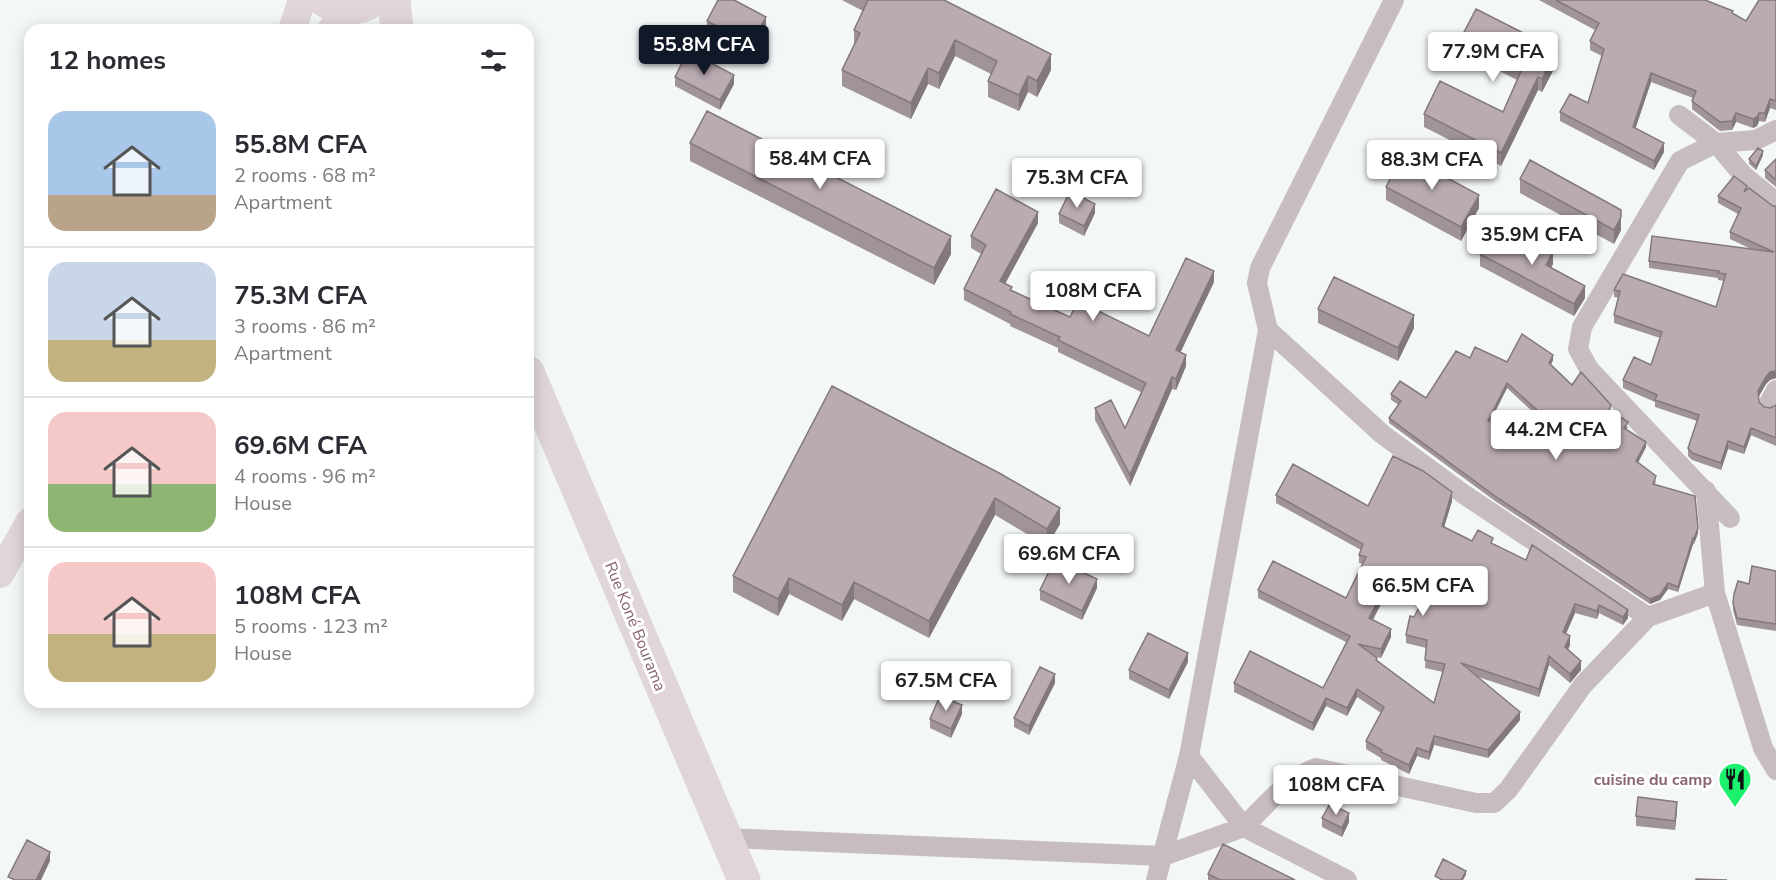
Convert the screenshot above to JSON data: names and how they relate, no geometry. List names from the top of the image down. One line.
{"streets":{"highway":["Rue Koné Bourama"]},"places":{"restaurant":["cuisine du camp"]},"page":{"heading":"12 homes","price":["55.8M CFA","77.9M CFA","58.4M CFA","88.3M CFA","75.3M CFA","35.9M CFA","108M CFA","44.2M CFA","69.6M CFA","66.5M CFA","67.5M CFA","108M CFA"],"list":[{"name":"55.8M CFA","note":"2 rooms · 68 m² · Apartment"},{"name":"75.3M CFA","note":"3 rooms · 86 m² · Apartment"},{"name":"69.6M CFA","note":"4 rooms · 96 m² · House"},{"name":"108M CFA","note":"5 rooms · 123 m² · House"}]}}
